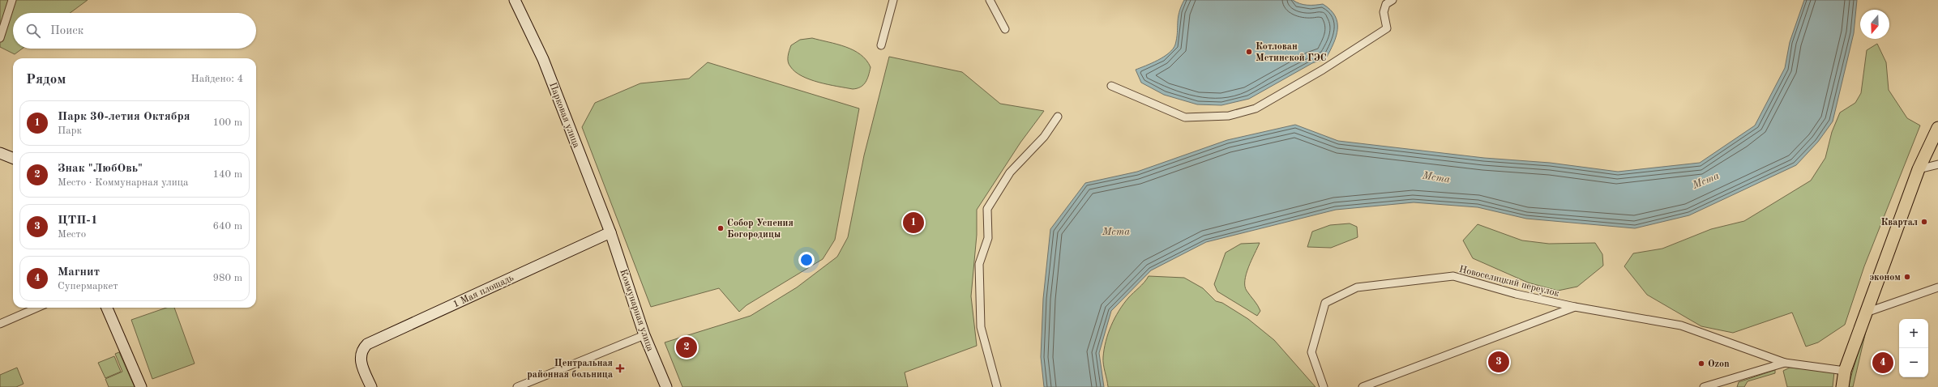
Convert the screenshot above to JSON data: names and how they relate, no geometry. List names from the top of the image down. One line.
{"streets":{"main road":["Парковая улица","1 Мая площадь","Коммунарная улица"],"street":["Новоселицкий переулок"]},"crossings":[["Парковая улица","1 Мая площадь"],["Парковая улица","Коммунарная улица"],["1 Мая площадь","Коммунарная улица"]],"water":["Мста"],"places":{"other":["Котлован Мстинской ГЭС","Квартал","Собор Успения Богородицы","эконом","Ozon"],"health":["Центральная районная больница"]},"north":"bottom","page":{"search":"Поиск","heading":["Рядом","Найдено: 4"],"list":[{"mark":"1","name":"Парк 30-летия Октября","note":"Парк","value":"100 m"},{"mark":"2","name":"Знак \"ЛюбОвь\"","note":"Место · Коммунарная улица","value":"140 m"},{"mark":"3","name":"ЦТП-1","note":"Место","value":"640 m"},{"mark":"4","name":"Магнит","note":"Супермаркет","value":"980 m"}],"pins":["1","2","3","4"],"map_buttons":["+","−"]}}
